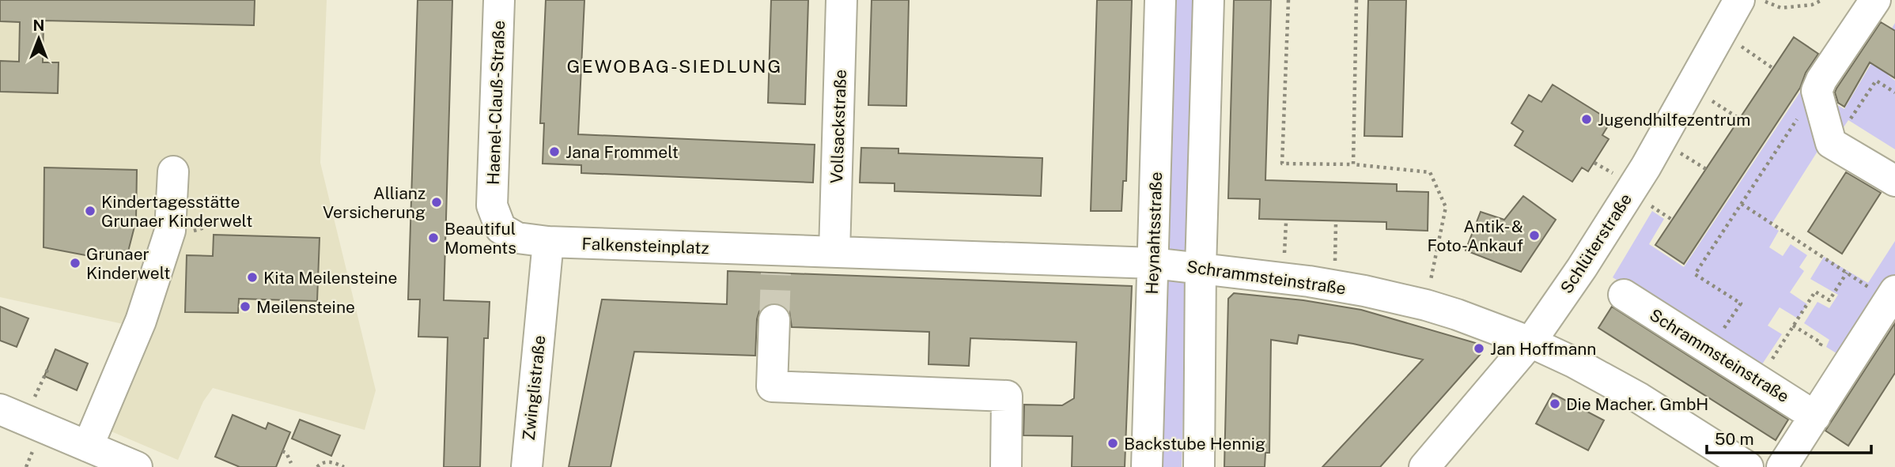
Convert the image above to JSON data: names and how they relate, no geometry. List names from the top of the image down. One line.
{"streets":{"street":["Haenel-Clauß-Straße","Vollsackstraße","Heynahtsstraße","Schlüterstraße","Falkensteinplatz","Schrammsteinstraße","Zwinglistraße"]},"crossings":[["Haenel-Clauß-Straße","Falkensteinplatz"],["Vollsackstraße","Schrammsteinstraße"],["Heynahtsstraße","Schrammsteinstraße"],["Schlüterstraße","Schrammsteinstraße"],["Falkensteinplatz","Schrammsteinstraße"],["Falkensteinplatz","Zwinglistraße"]],"districts":["GEWOBAG-SIEDLUNG"],"places":["Jugendhilfezentrum","Jana Frommelt","Allianz Versicherung","Kindertagesstätte Grunaer Kinderwelt","Antik- & Foto-Ankauf","Beautiful Moments","Grunaer Kinderwelt","Kita Meilensteine","Meilensteine","Jan Hoffmann","Die Macher. GmbH","Backstube Hennig"],"scale_bar":"50 m","north":"top"}
